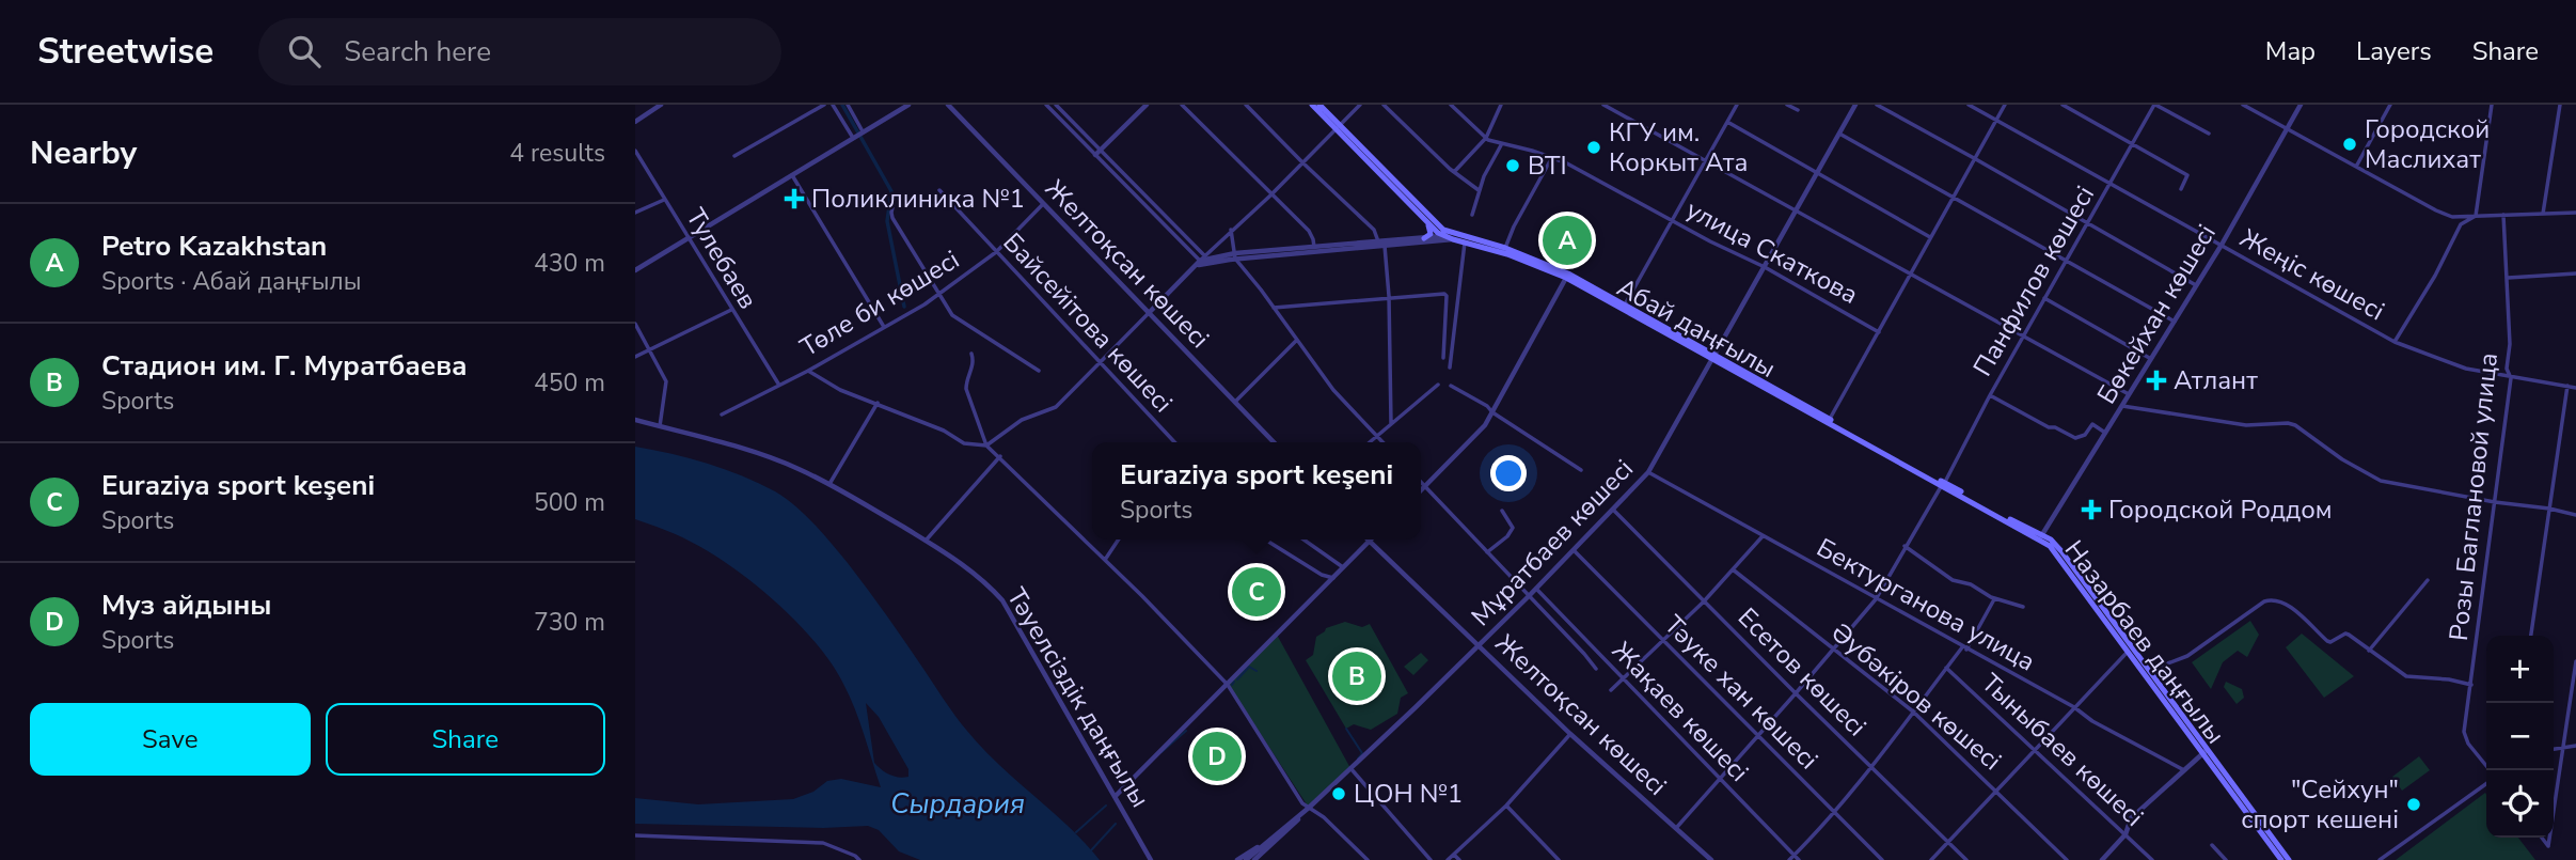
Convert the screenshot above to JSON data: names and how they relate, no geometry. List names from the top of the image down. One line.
{"streets":{"main road":["Абай даңғылы","Назарбаев даңғылы"],"street":["улица Скаткова","Тулебаев","Желтоқсан көшесі","Жеңіс көшесі","Панфилов көшесі","Төле би көшесі","Бөкейхан көшесі","Байсейітова көшесі","Розы Баглановой улица","Мұратбаев көшесі","Бектурганова улица","Есетов көшесі","Тәуке хан көшесі","Әубәкіров көшесі","Тәуелсіздік даңғылы","Жақаев көшесі","Тыныбаев көшесі"]},"crossings":[["улица Скаткова","Мұратбаев көшесі"],["Тулебаев","Төле би көшесі"],["Желтоқсан көшесі","Панфилов көшесі"],["Желтоқсан көшесі","Төле би көшесі"],["Желтоқсан көшесі","Мұратбаев көшесі"],["Жеңіс көшесі","Панфилов көшесі"],["Жеңіс көшесі","Бөкейхан көшесі"],["Жеңіс көшесі","Розы Баглановой улица"],["Панфилов көшесі","Абай даңғылы"],["Панфилов көшесі","Бектурганова улица"],["Панфилов көшесі","Назарбаев даңғылы"],["Панфилов көшесі","Есетов көшесі"],["Панфилов көшесі","Тәуке хан көшесі"],["Панфилов көшесі","Әубәкіров көшесі"],["Панфилов көшесі","Жақаев көшесі"],["Төле би көшесі","Байсейітова көшесі"],["Бөкейхан көшесі","Назарбаев даңғылы"],["Абай даңғылы","Мұратбаев көшесі"],["Абай даңғылы","Назарбаев даңғылы"],["Мұратбаев көшесі","Бектурганова улица"],["Мұратбаев көшесі","Есетов көшесі"],["Мұратбаев көшесі","Тәуке хан көшесі"],["Мұратбаев көшесі","Жақаев көшесі"]],"water":["Сырдария"],"places":{"other":["Городской Маслихат","КГУ им. Коркыт Ата","BTI","ЦОН №1","\"Сейхун\" спорт кешені"],"health":["Поликлиника №1","Атлант","Городской Роддом"]},"page":{"header":"Streetwise","search":"Search here","nav":["Map","Layers","Share"],"heading":["Nearby","4 results"],"list":[{"mark":"A","name":"Petro Kazakhstan","note":"Sports · Абай даңғылы","value":"430 m"},{"mark":"B","name":"Стадион им. Г. Муратбаева","note":"Sports","value":"450 m"},{"mark":"C","name":"Euraziya sport keşeni","note":"Sports","value":"500 m"},{"mark":"D","name":"Муз айдыны","note":"Sports","value":"730 m"}],"pins":["A","C","B","D"],"popup":["Euraziya sport keşeni","Sports"],"map_buttons":["+","−"],"buttons":["Save","Share"]}}
